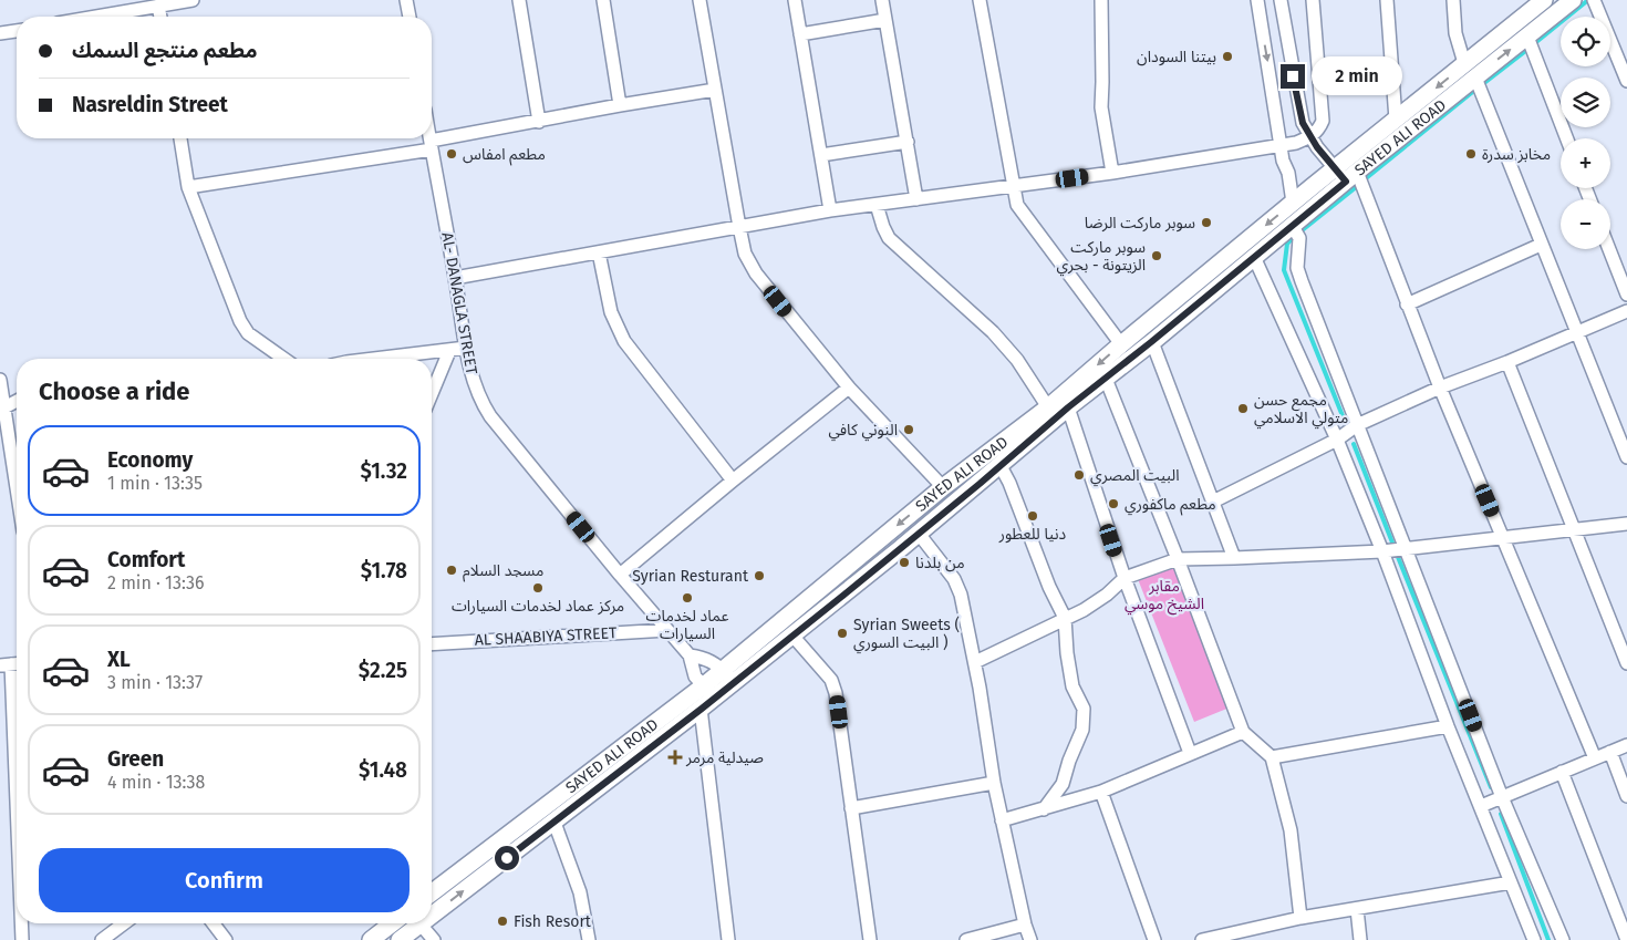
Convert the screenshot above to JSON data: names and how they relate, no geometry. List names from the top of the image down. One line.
{"streets":{"main road":["SAYED ALI ROAD"],"street":["AL- DANAGLA STREET","AL SHAABIYA STREET"]},"crossings":[["AL- DANAGLA STREET","AL SHAABIYA STREET"]],"parks":["مقابر الشيخ موسي"],"places":{"other":["بيتنا السودان","مطعم امفاس","مخابز سدرة","سوبر ماركت الرضا","سوبر ماركت الزيتونة - بحري","مجمع حسن متولي الاسلامي","النوني كافي","البيت المصري","مطعم ماكفوري","دنيا للعطور","من بلدنا","مسجد السلام","Syrian Resturant","مركز عماد لخدمات السيارات","عماد لخدمات السيارات","Syrian Sweets ( البيت السوري )","Fish Resort"],"health":["صيدلية مرمر"]},"page":{"map_buttons":["+","−"],"banner":["مطعم منتجع السمك","Nasreldin Street"],"bubble":"2 min","heading":"Choose a ride","list":[{"name":"Economy","note":"1 min · 13:35","value":"$1.32"},{"name":"Comfort","note":"2 min · 13:36","value":"$1.78"},{"name":"XL","note":"3 min · 13:37","value":"$2.25"},{"name":"Green","note":"4 min · 13:38","value":"$1.48"}],"buttons":"Confirm"}}
